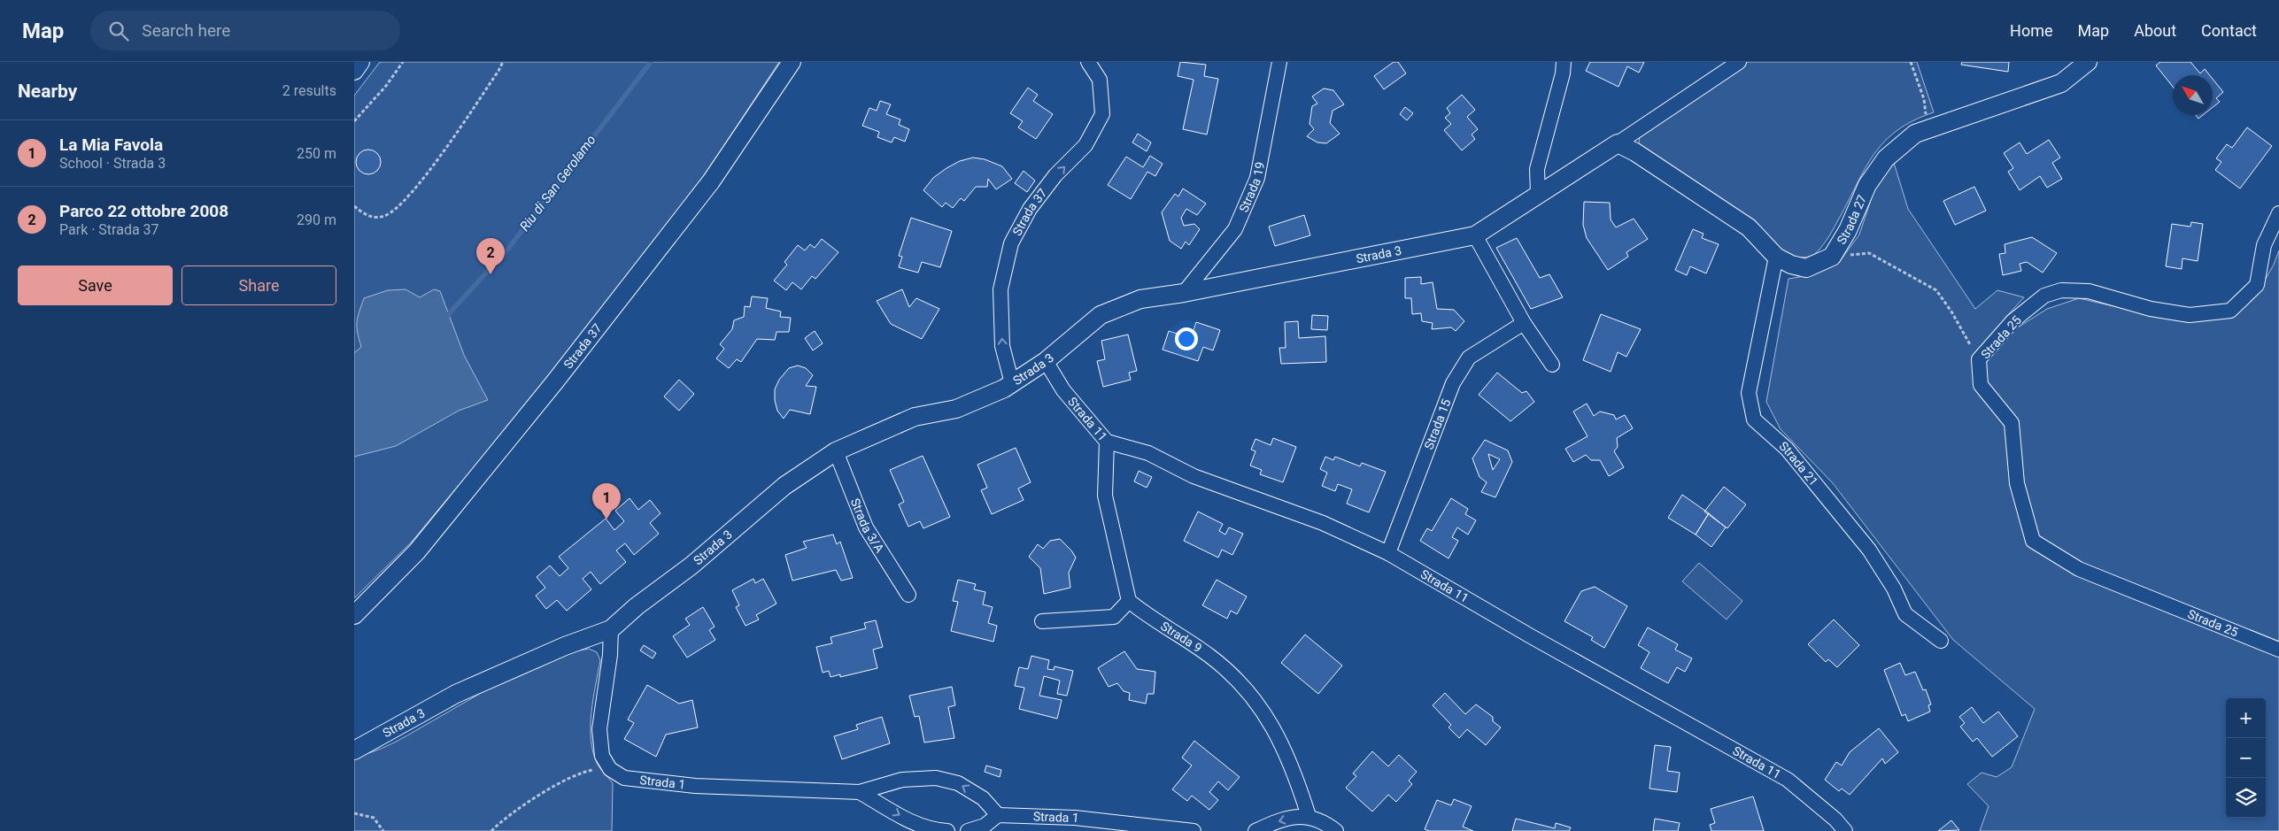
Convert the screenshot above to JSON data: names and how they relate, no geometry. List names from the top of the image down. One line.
{"streets":{"street":["Strada 19","Strada 37","Strada 27","Strada 3","Strada 25","Strada 11","Strada 15","Strada 21","Strada 3/A","Strada 9","Strada 1"]},"crossings":[["Strada 19","Strada 3"],["Strada 37","Strada 3"],["Strada 27","Strada 3"],["Strada 27","Strada 21"],["Strada 3","Strada 11"],["Strada 3","Strada 3/A"],["Strada 11","Strada 15"]],"water":["Riu di San Gerolamo"],"north":"top left","page":{"header":"Map","search":"Search here","nav":["Home","Map","About","Contact"],"heading":["Nearby","2 results"],"list":[{"mark":"1","name":"La Mia Favola","note":"School · Strada 3","value":"250 m"},{"mark":"2","name":"Parco 22 ottobre 2008","note":"Park · Strada 37","value":"290 m"}],"pins":["2","1"],"buttons":["Save","Share"],"map_buttons":["+","−"]}}
